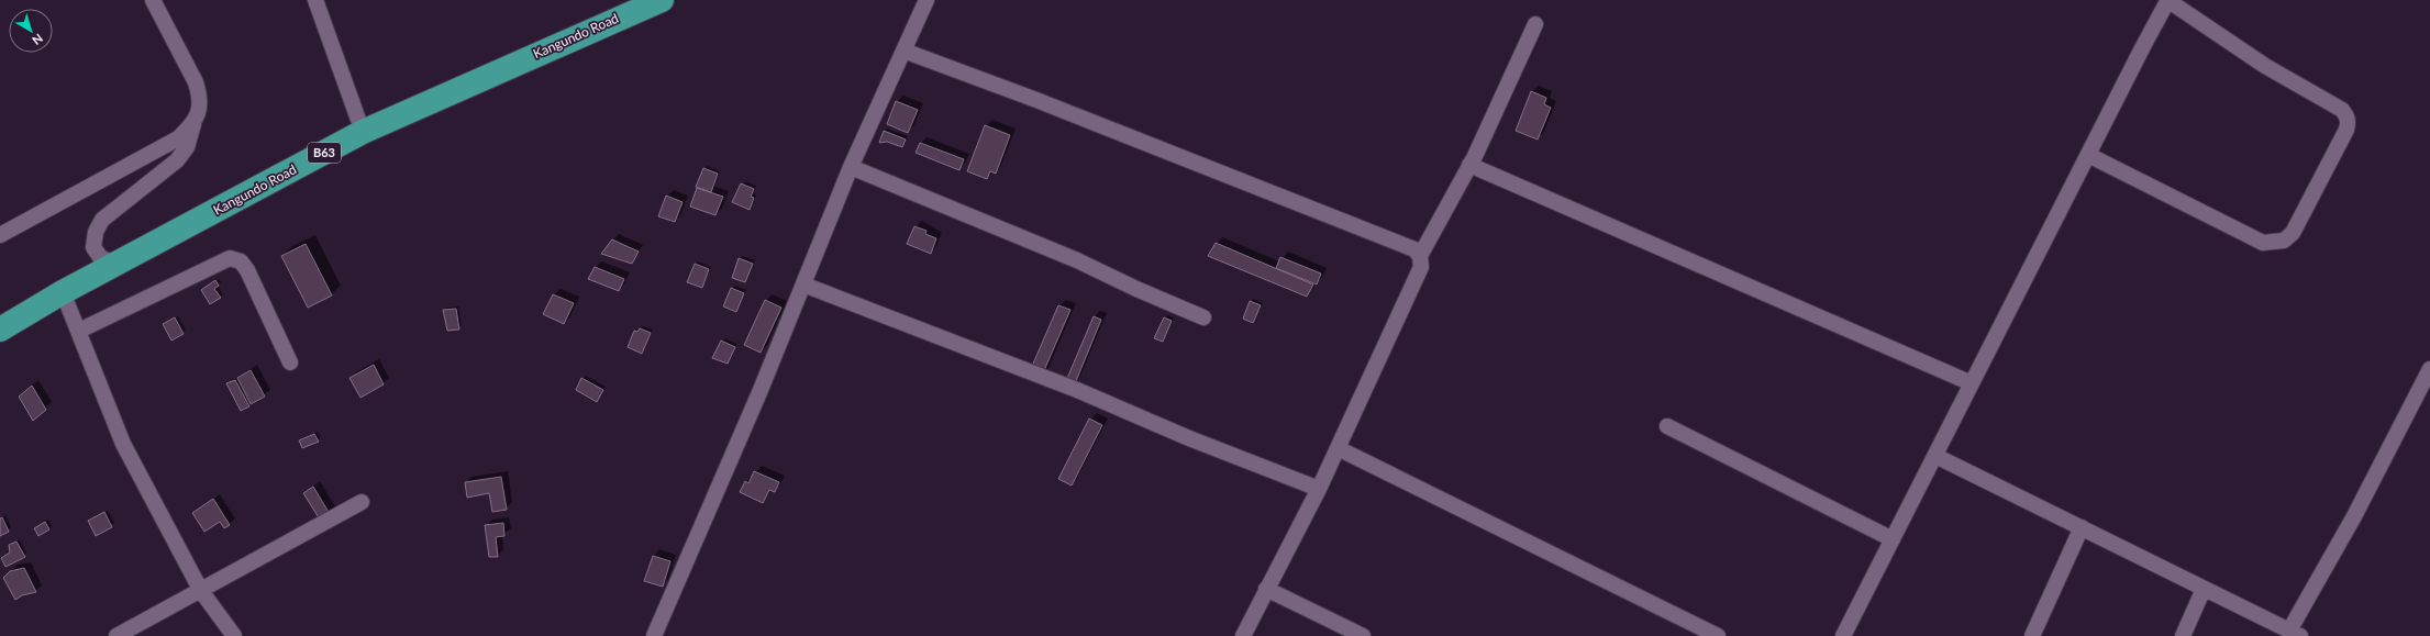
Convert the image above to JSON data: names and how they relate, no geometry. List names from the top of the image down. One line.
{"streets":{"highway":["Kangundo Road","B63"]},"north":"bottom right"}
